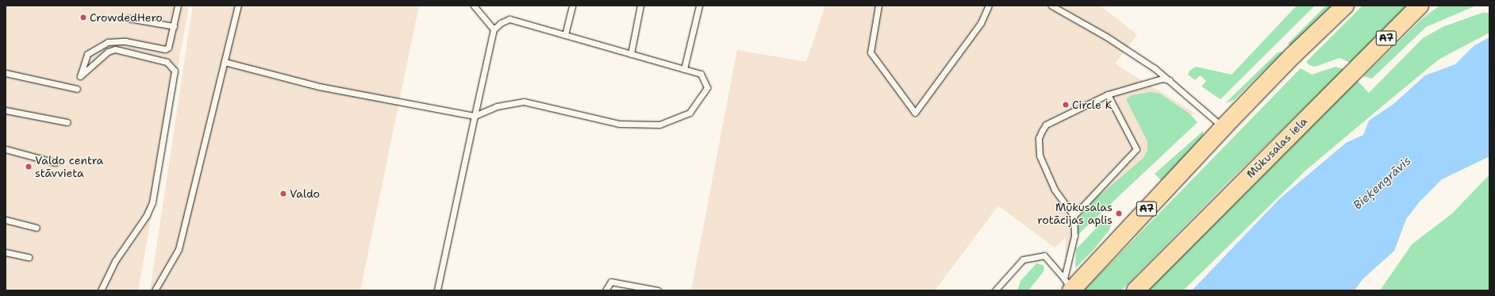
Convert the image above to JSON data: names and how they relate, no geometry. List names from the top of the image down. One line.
{"streets":{"highway":["A7","Mūkusalas iela"]},"water":["Bieķengrāvis"],"places":["CrowdedHero","Circle K","Valdo centra stāvvieta","Valdo","Mūkusalas rotācijas aplis"]}
